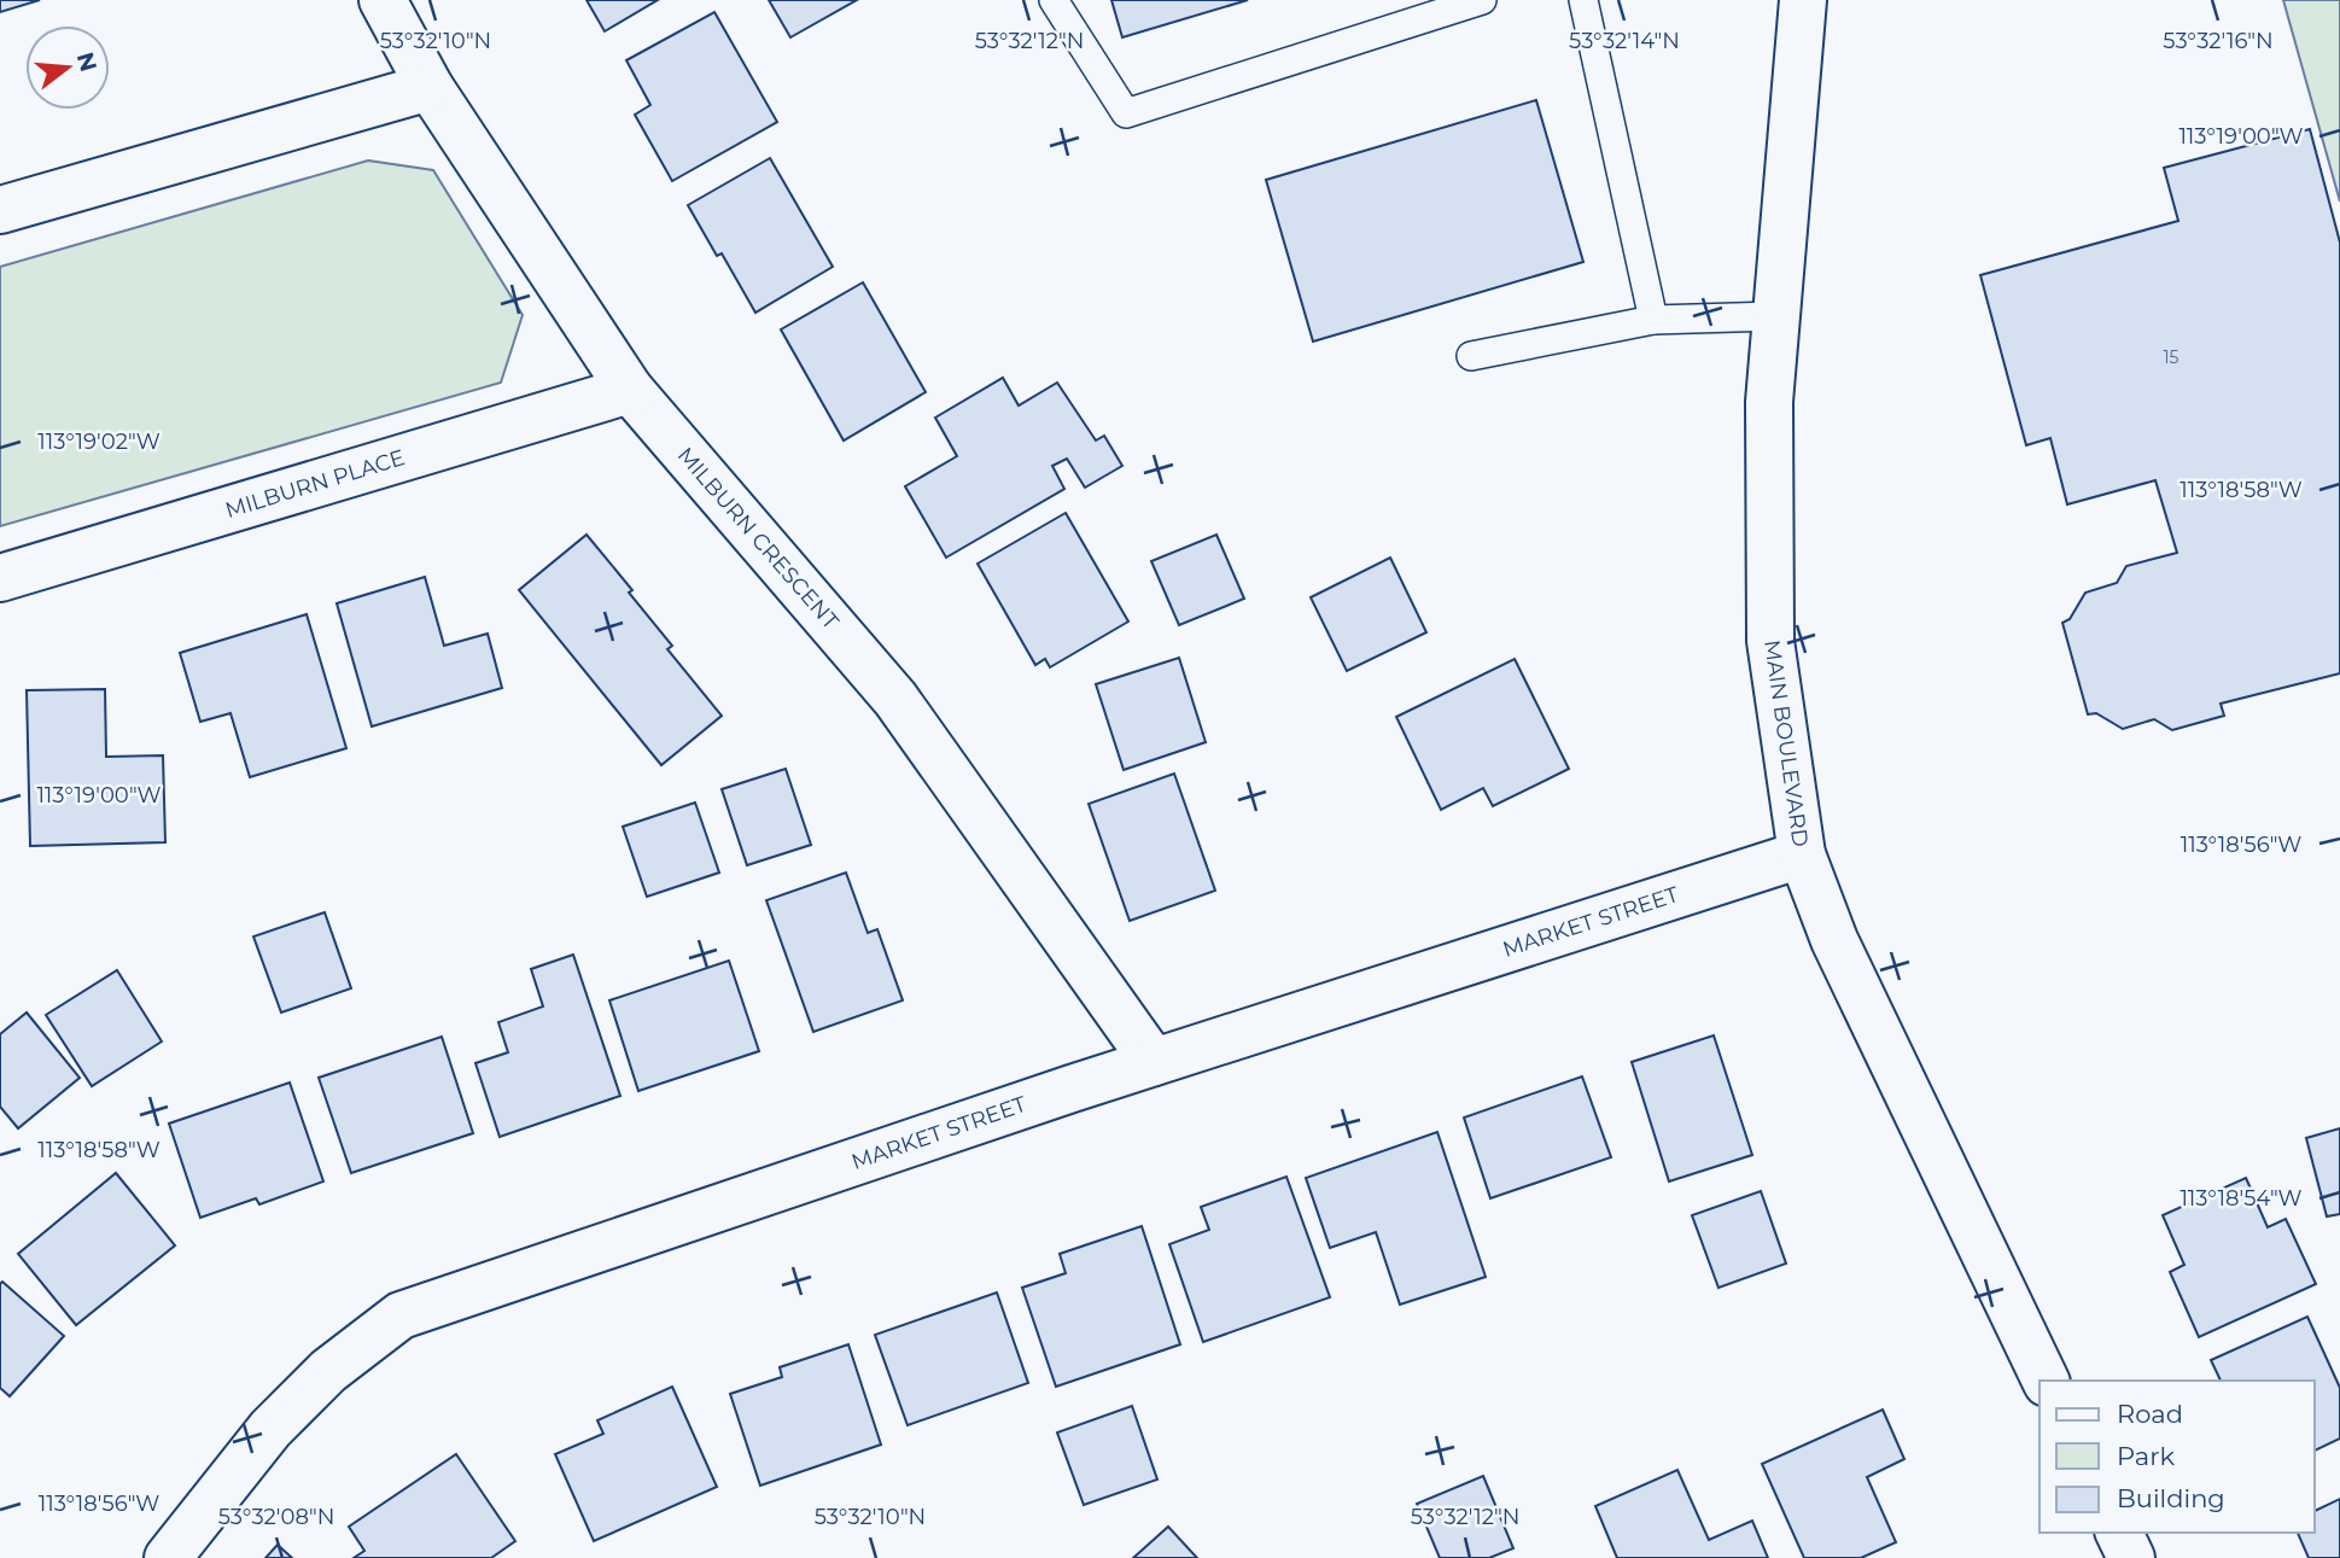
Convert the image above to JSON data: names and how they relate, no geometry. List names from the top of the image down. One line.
{"streets":{"street":["MILBURN PLACE","MILBURN CRESCENT","MAIN BOULEVARD","MARKET STREET"]},"crossings":[["MILBURN PLACE","MILBURN CRESCENT"],["MILBURN CRESCENT","MARKET STREET"],["MAIN BOULEVARD","MARKET STREET"]],"house_numbers":["15"],"legend":["Road","Park","Building"],"north":"right","coordinates":["53°32'10\"N","53°32'12\"N","53°32'14\"N","53°32'16\"N","113°19'00\"W","113°19'02\"W","113°18'58\"W","113°18'56\"W","113°18'54\"W","53°32'08\"N"]}
